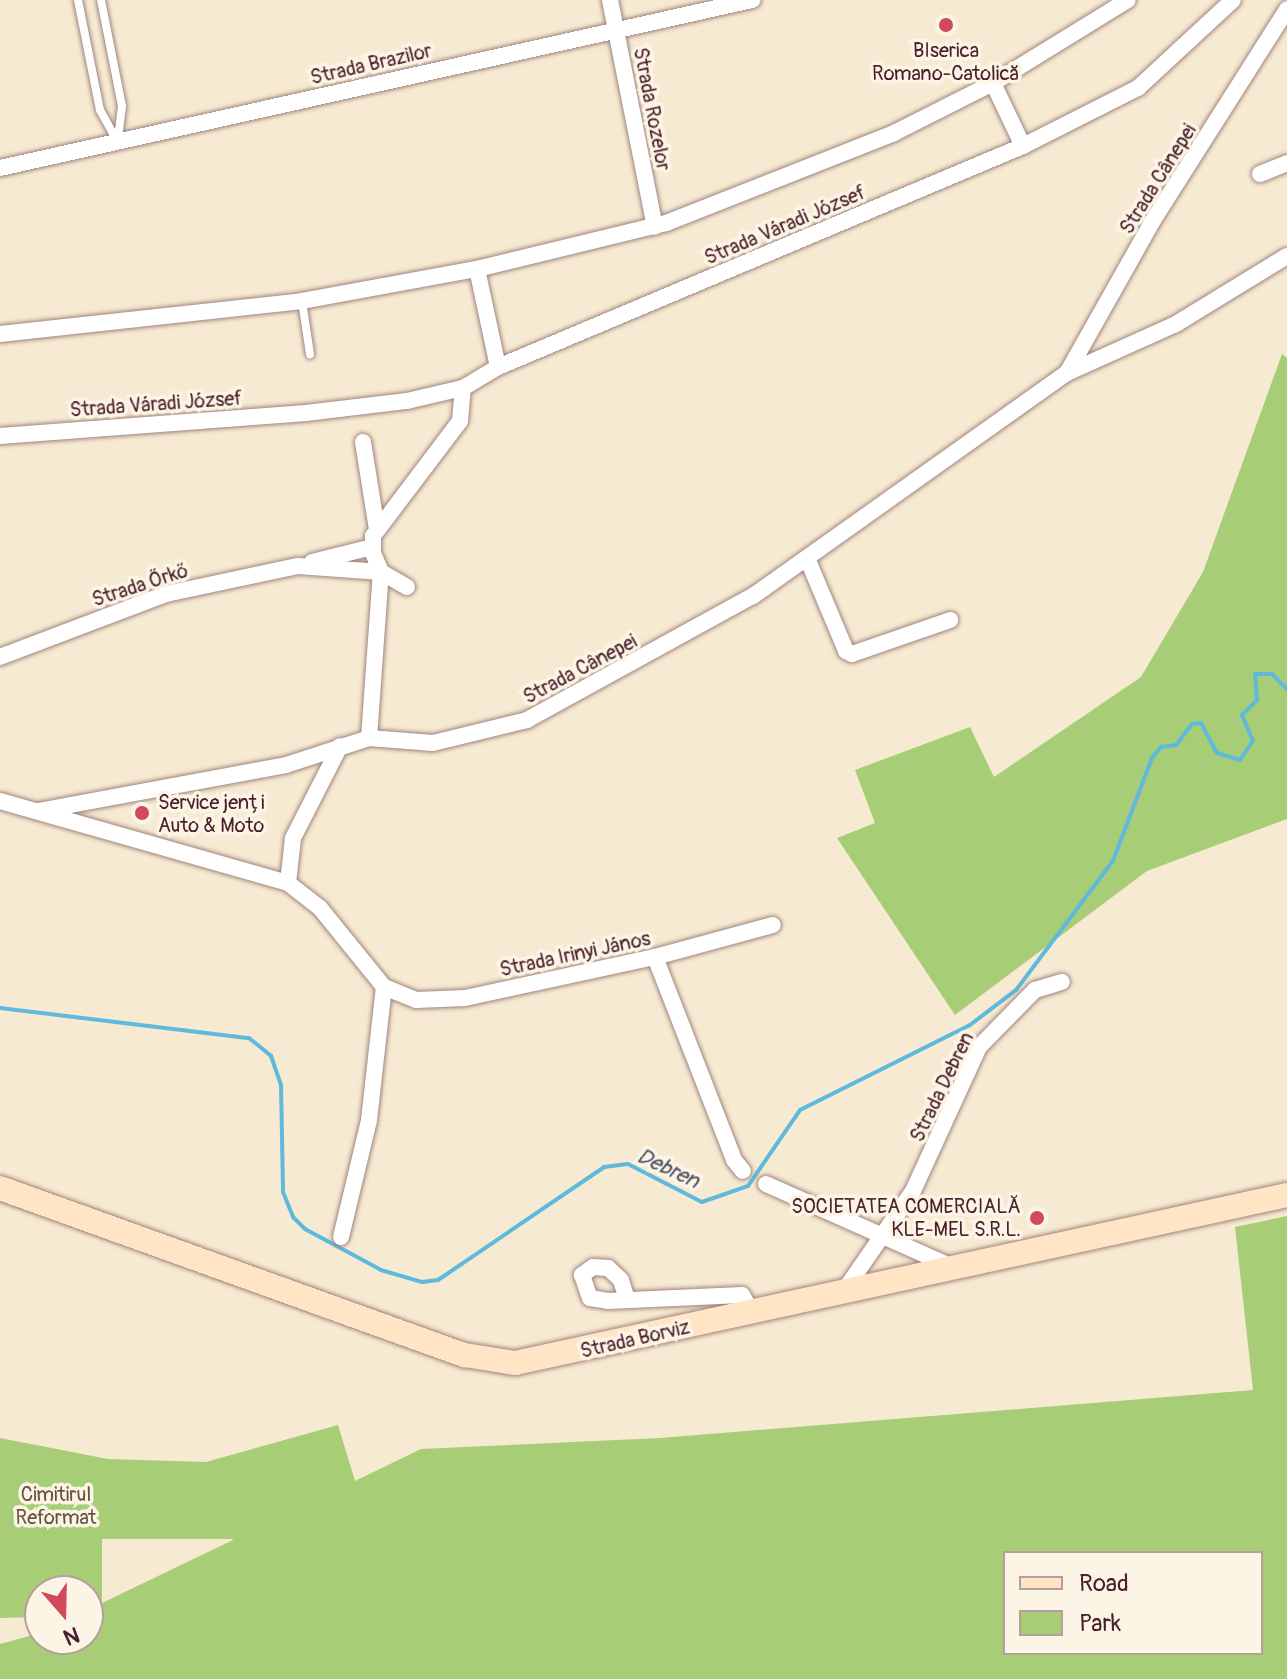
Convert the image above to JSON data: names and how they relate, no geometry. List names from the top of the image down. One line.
{"streets":{"main road":["Strada Borviz"],"street":["Strada Brazilor","Strada Rozelor","Strada Cânepei","Strada Váradi József","Strada Őrkő","Strada Irinyi János","Strada Debren"]},"crossings":[["Strada Brazilor","Strada Rozelor"],["Strada Rozelor","Strada Váradi József"],["Strada Debren","Strada Borviz"]],"water":["Debren"],"parks":["Cimitirul Reformat"],"places":["BIserica Romano-Catolică","Service jenți Auto & Moto","SOCIETATEA COMERCIALĂ KLE-MEL S.R.L."],"legend":["Road","Park"],"north":"bottom"}
